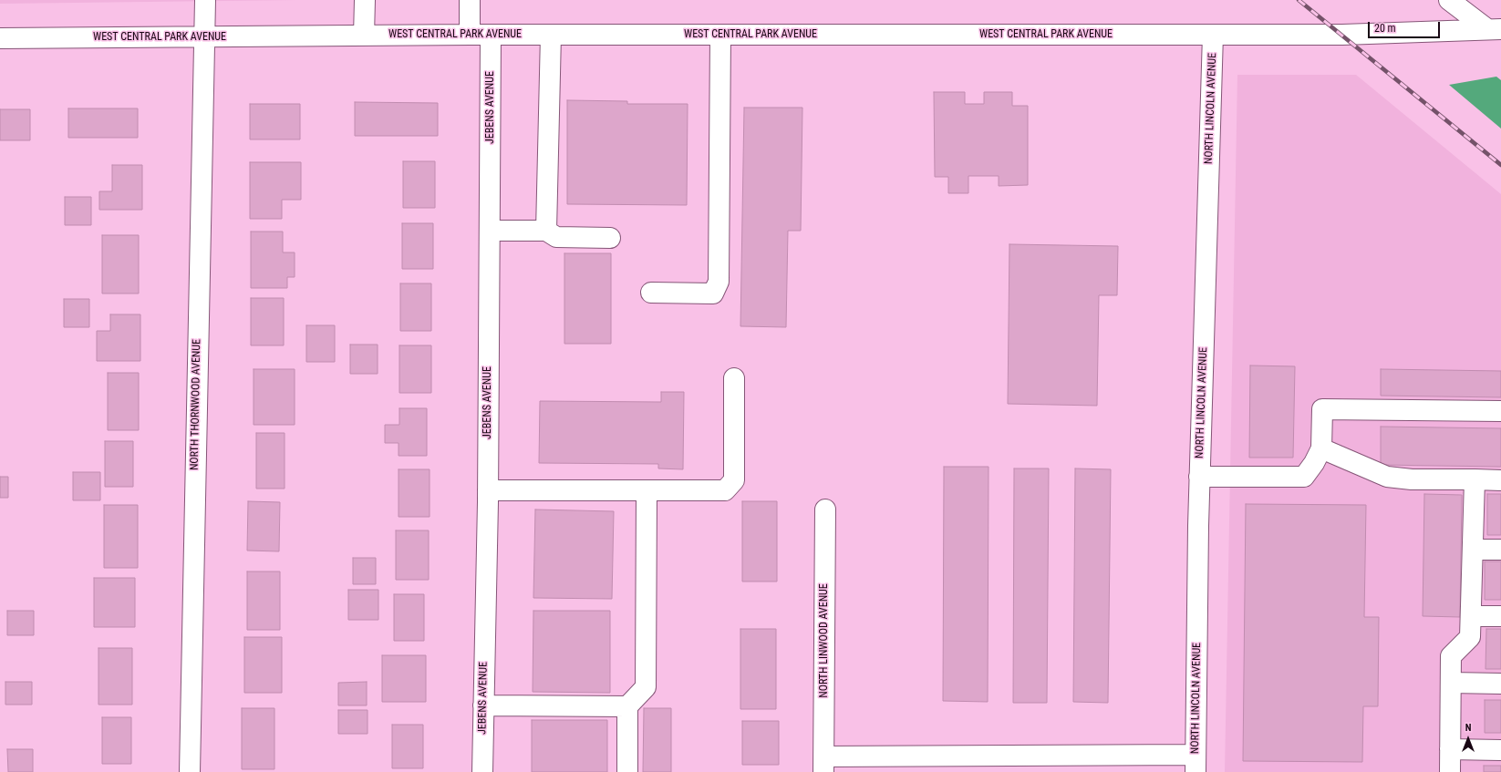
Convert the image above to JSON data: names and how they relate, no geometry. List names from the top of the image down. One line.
{"streets":{"street":["WEST CENTRAL PARK AVENUE","JEBENS AVENUE","NORTH LINCOLN AVENUE","NORTH THORNWOOD AVENUE","NORTH LINWOOD AVENUE"]},"crossings":[["WEST CENTRAL PARK AVENUE","JEBENS AVENUE"],["WEST CENTRAL PARK AVENUE","NORTH LINCOLN AVENUE"],["WEST CENTRAL PARK AVENUE","NORTH THORNWOOD AVENUE"]],"scale_bar":"20 m","north":"top"}
